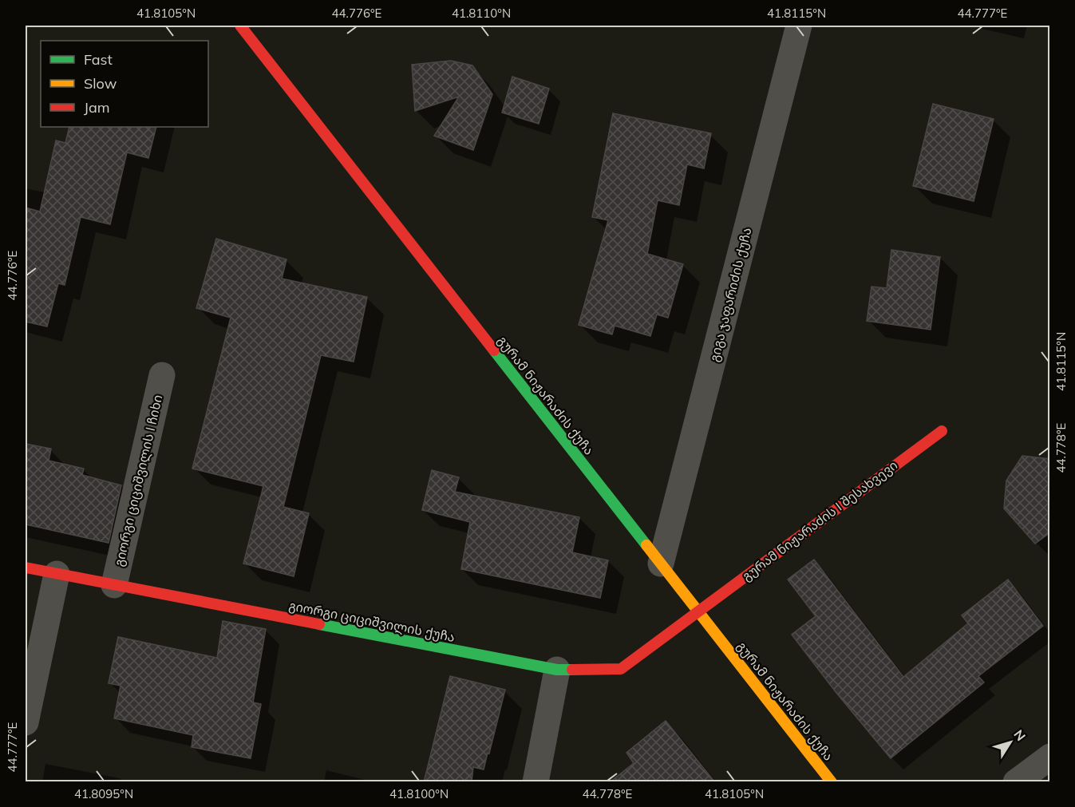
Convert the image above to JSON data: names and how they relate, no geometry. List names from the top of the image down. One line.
{"streets":{"street":["გიგა ჯაფარიძის ქუჩა","გურამ ნიჟარაძის ქუჩა","გიორგი ციციშვილის I ჩიხი","გურამ ნიჟარაძის I შესახვევი","გიორგი ციციშვილის ქუჩა"]},"crossings":[["გიგა ჯაფარიძის ქუჩა","გურამ ნიჟარაძის ქუჩა"],["გურამ ნიჟარაძის ქუჩა","გურამ ნიჟარაძის I შესახვევი"],["გურამ ნიჟარაძის ქუჩა","გიორგი ციციშვილის ქუჩა"],["გიორგი ციციშვილის I ჩიხი","გიორგი ციციშვილის ქუჩა"],["გურამ ნიჟარაძის I შესახვევი","გიორგი ციციშვილის ქუჩა"]],"legend":["Fast","Slow","Jam"],"north":"top right","coordinates":["41.8105°N","44.776°E","41.8110°N","41.8115°N","44.777°E","44.778°E","41.8095°N","41.8100°N"]}
